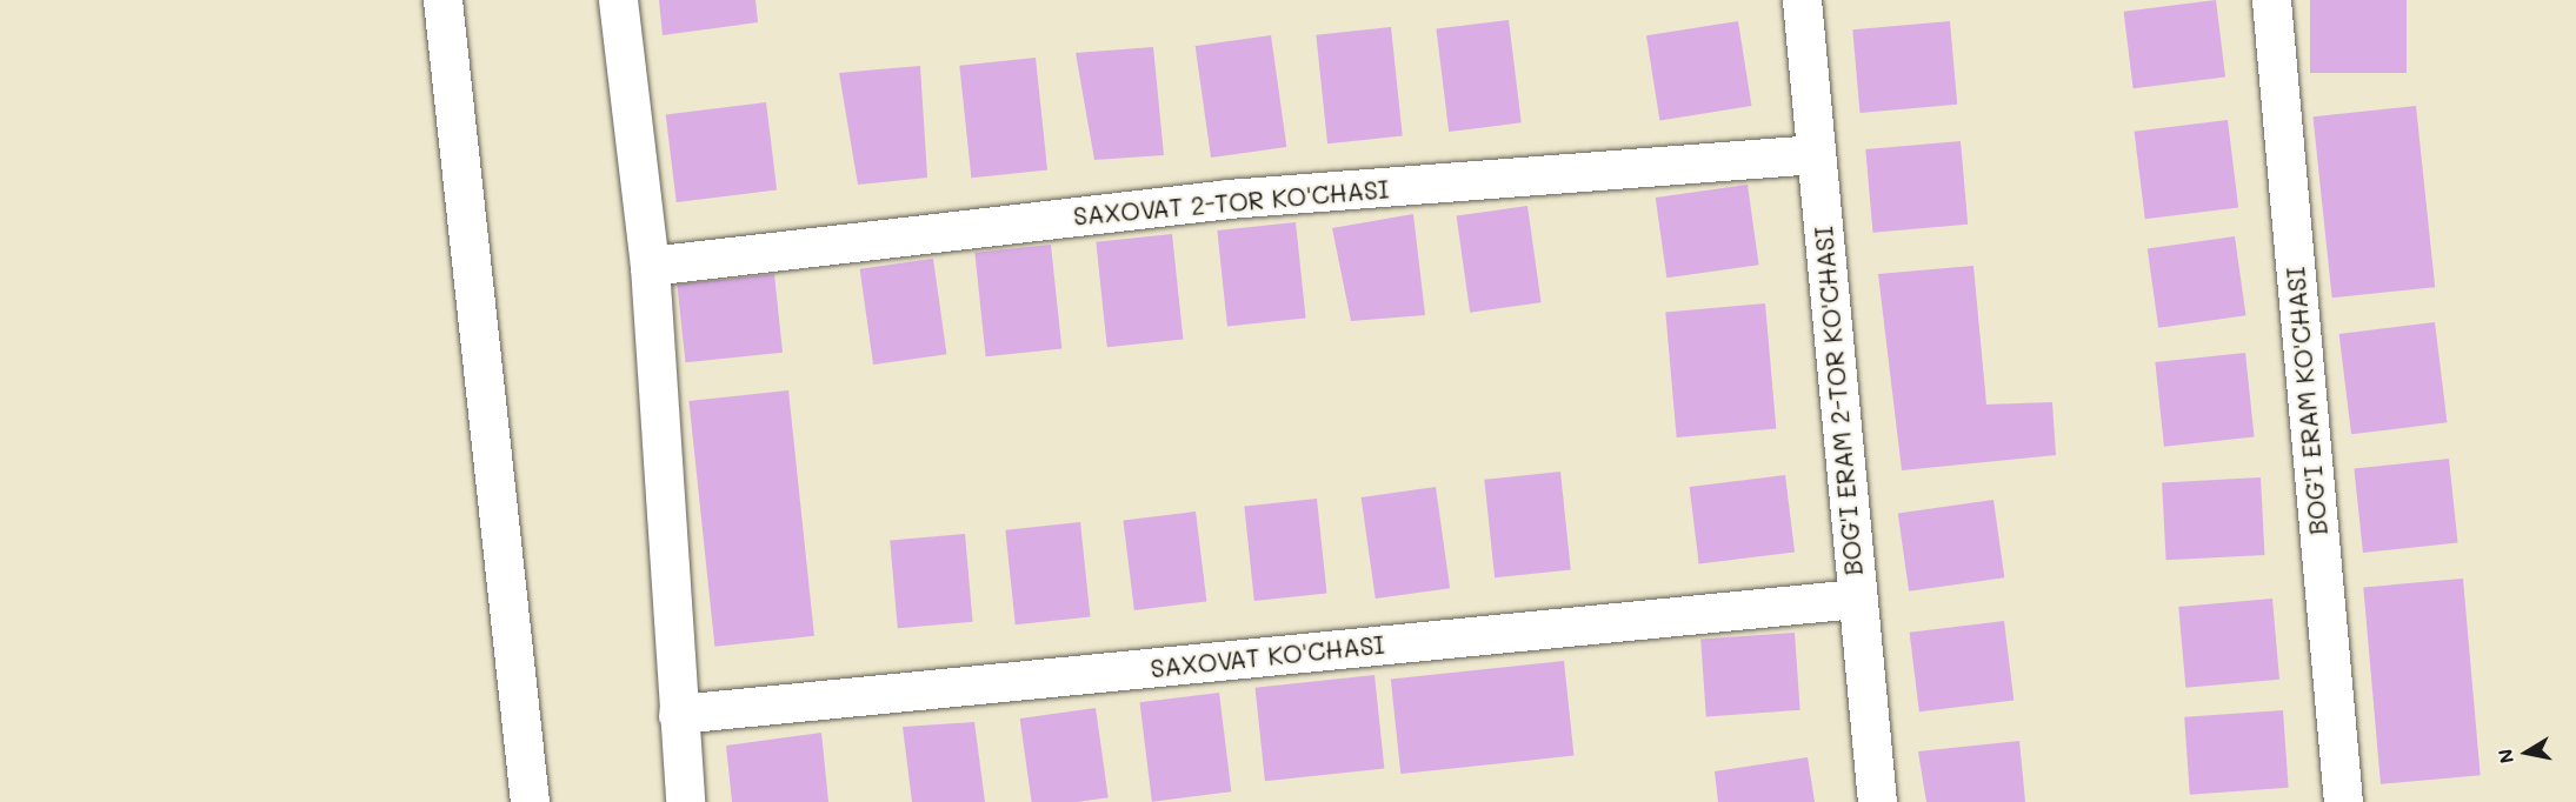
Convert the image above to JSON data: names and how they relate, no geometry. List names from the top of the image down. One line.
{"streets":{"street":["SAXOVAT 2-TOR KO'CHASI","BOG'I ERAM 2-TOR KO'CHASI","BOG'I ERAM KO'CHASI","SAXOVAT KO'CHASI"]},"crossings":[["SAXOVAT 2-TOR KO'CHASI","BOG'I ERAM 2-TOR KO'CHASI"],["BOG'I ERAM 2-TOR KO'CHASI","SAXOVAT KO'CHASI"]],"north":"left"}
